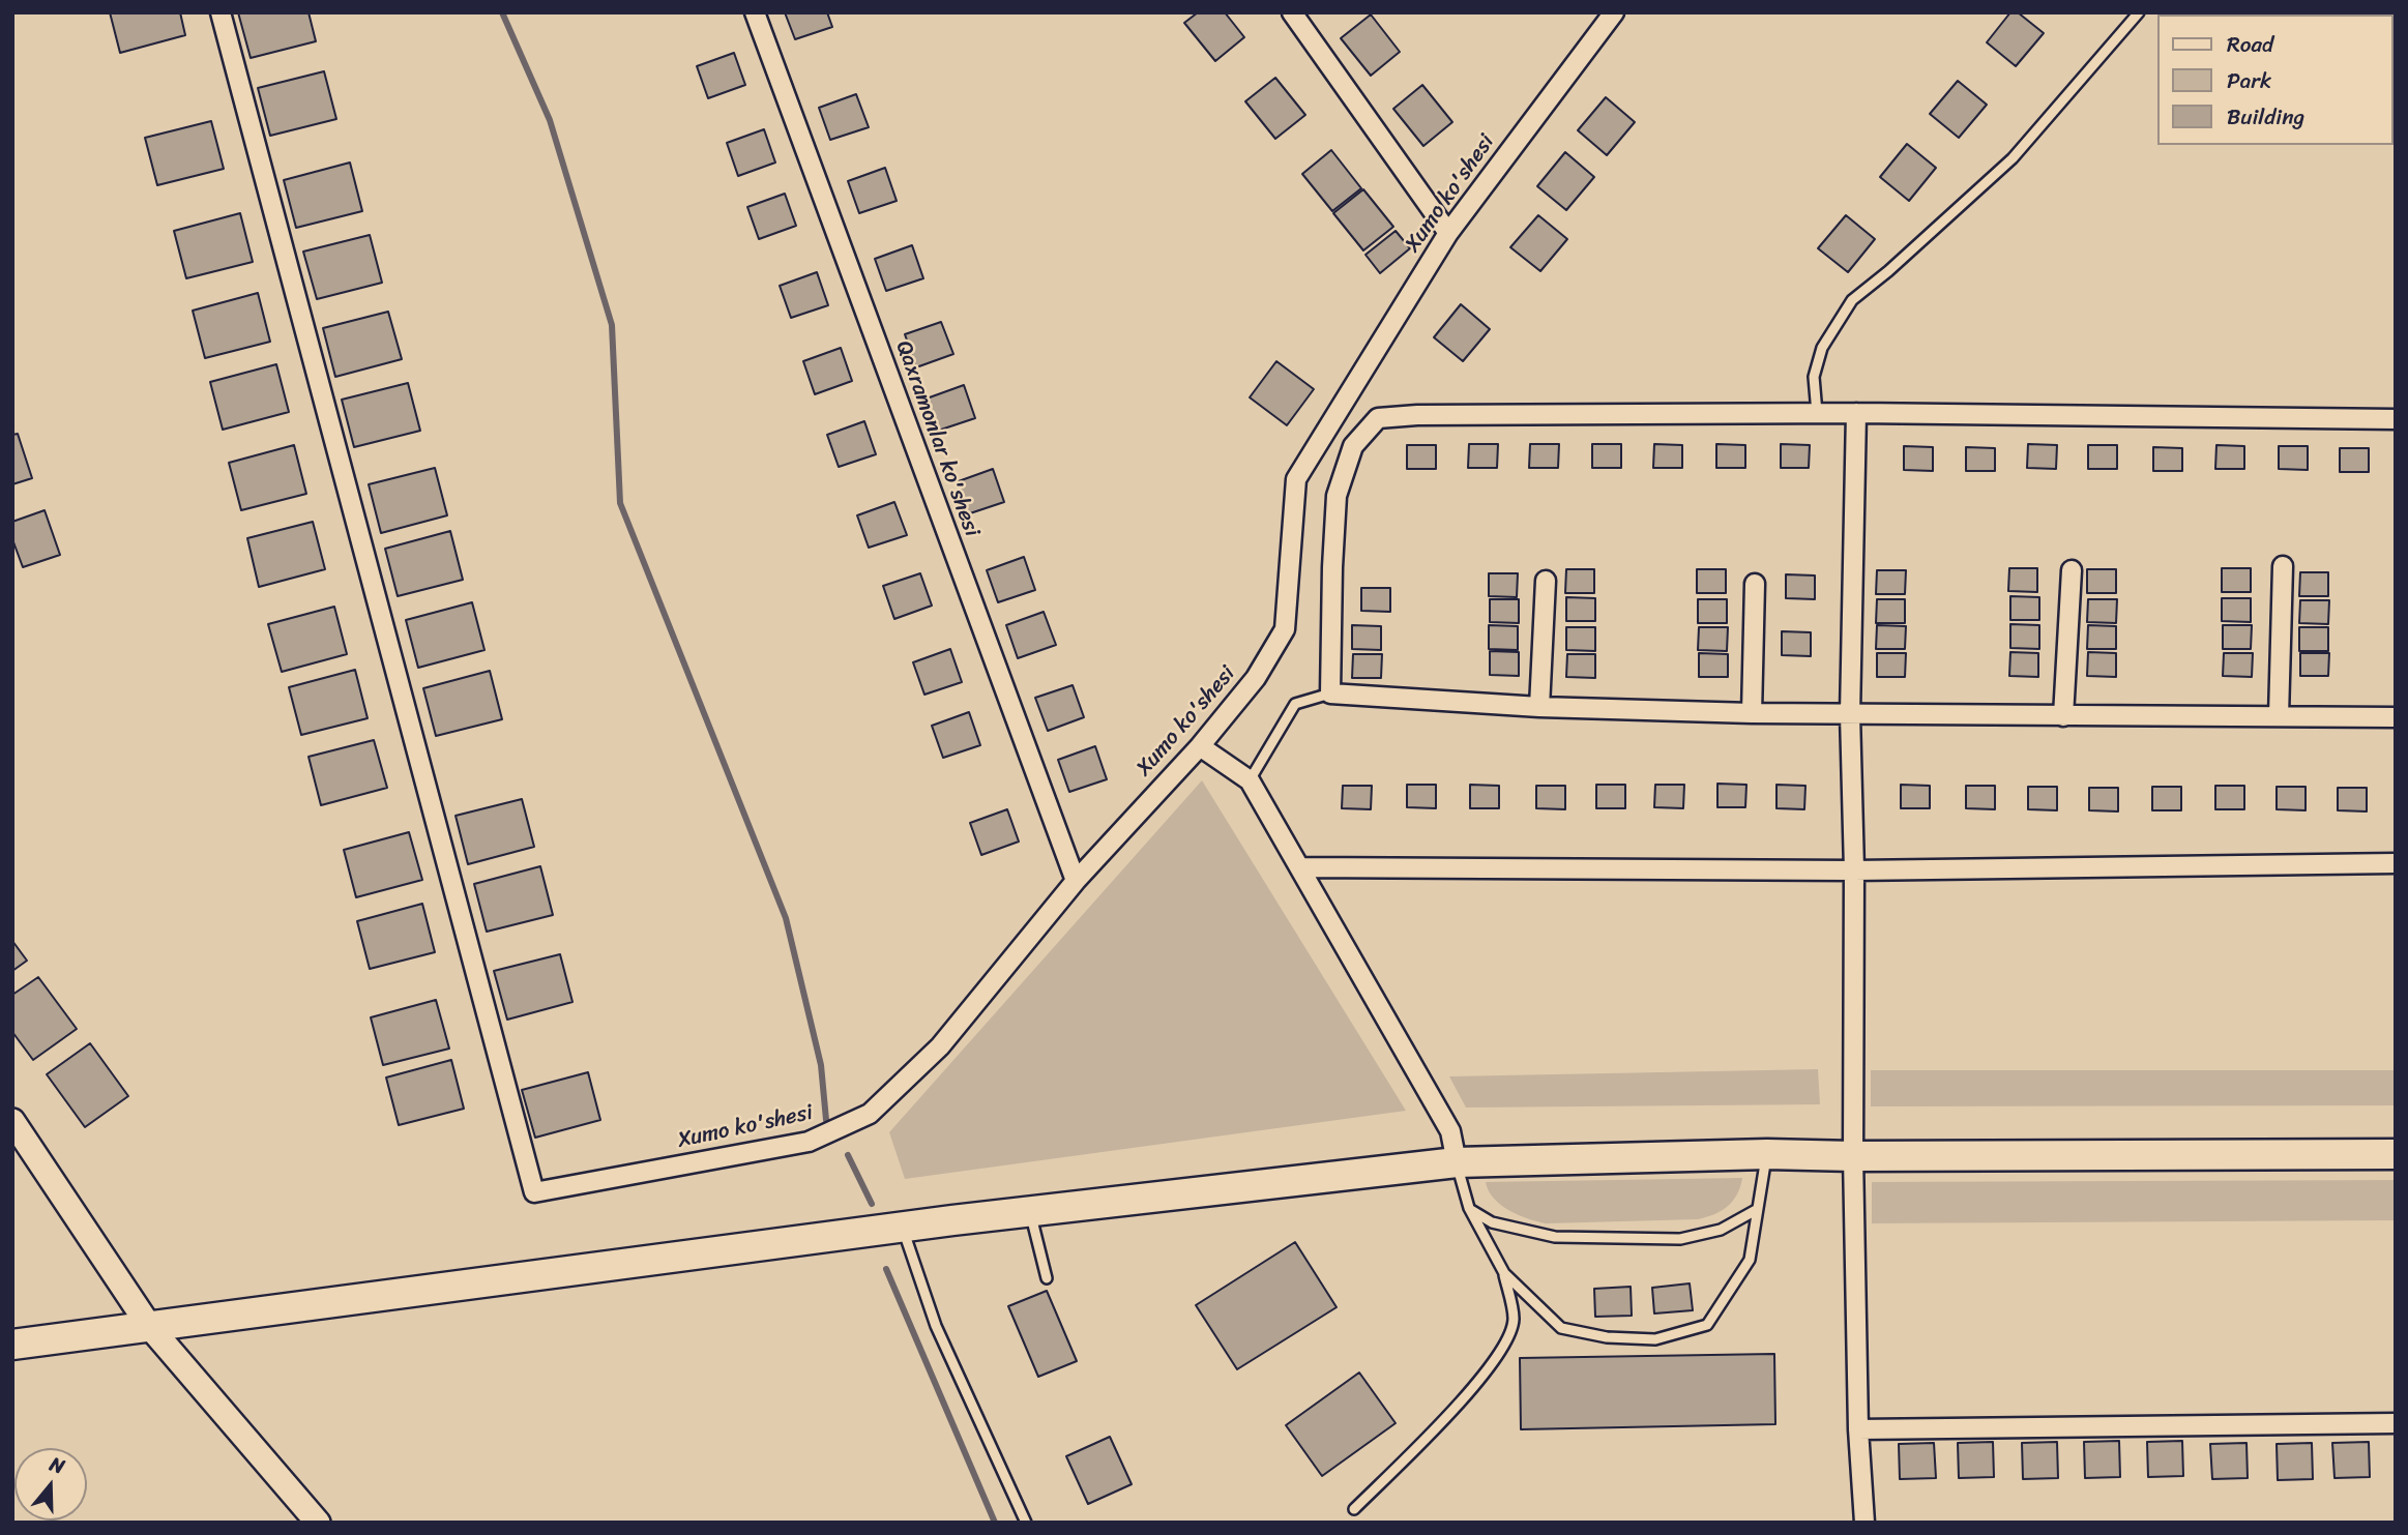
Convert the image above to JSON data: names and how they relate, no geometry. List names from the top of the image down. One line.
{"streets":{"street":["Xumo ko'shesi","Qaxramonlar ko'shesi"]},"crossings":[["Xumo ko'shesi","Qaxramonlar ko'shesi"]],"legend":["Road","Park","Building"],"north":"top"}
